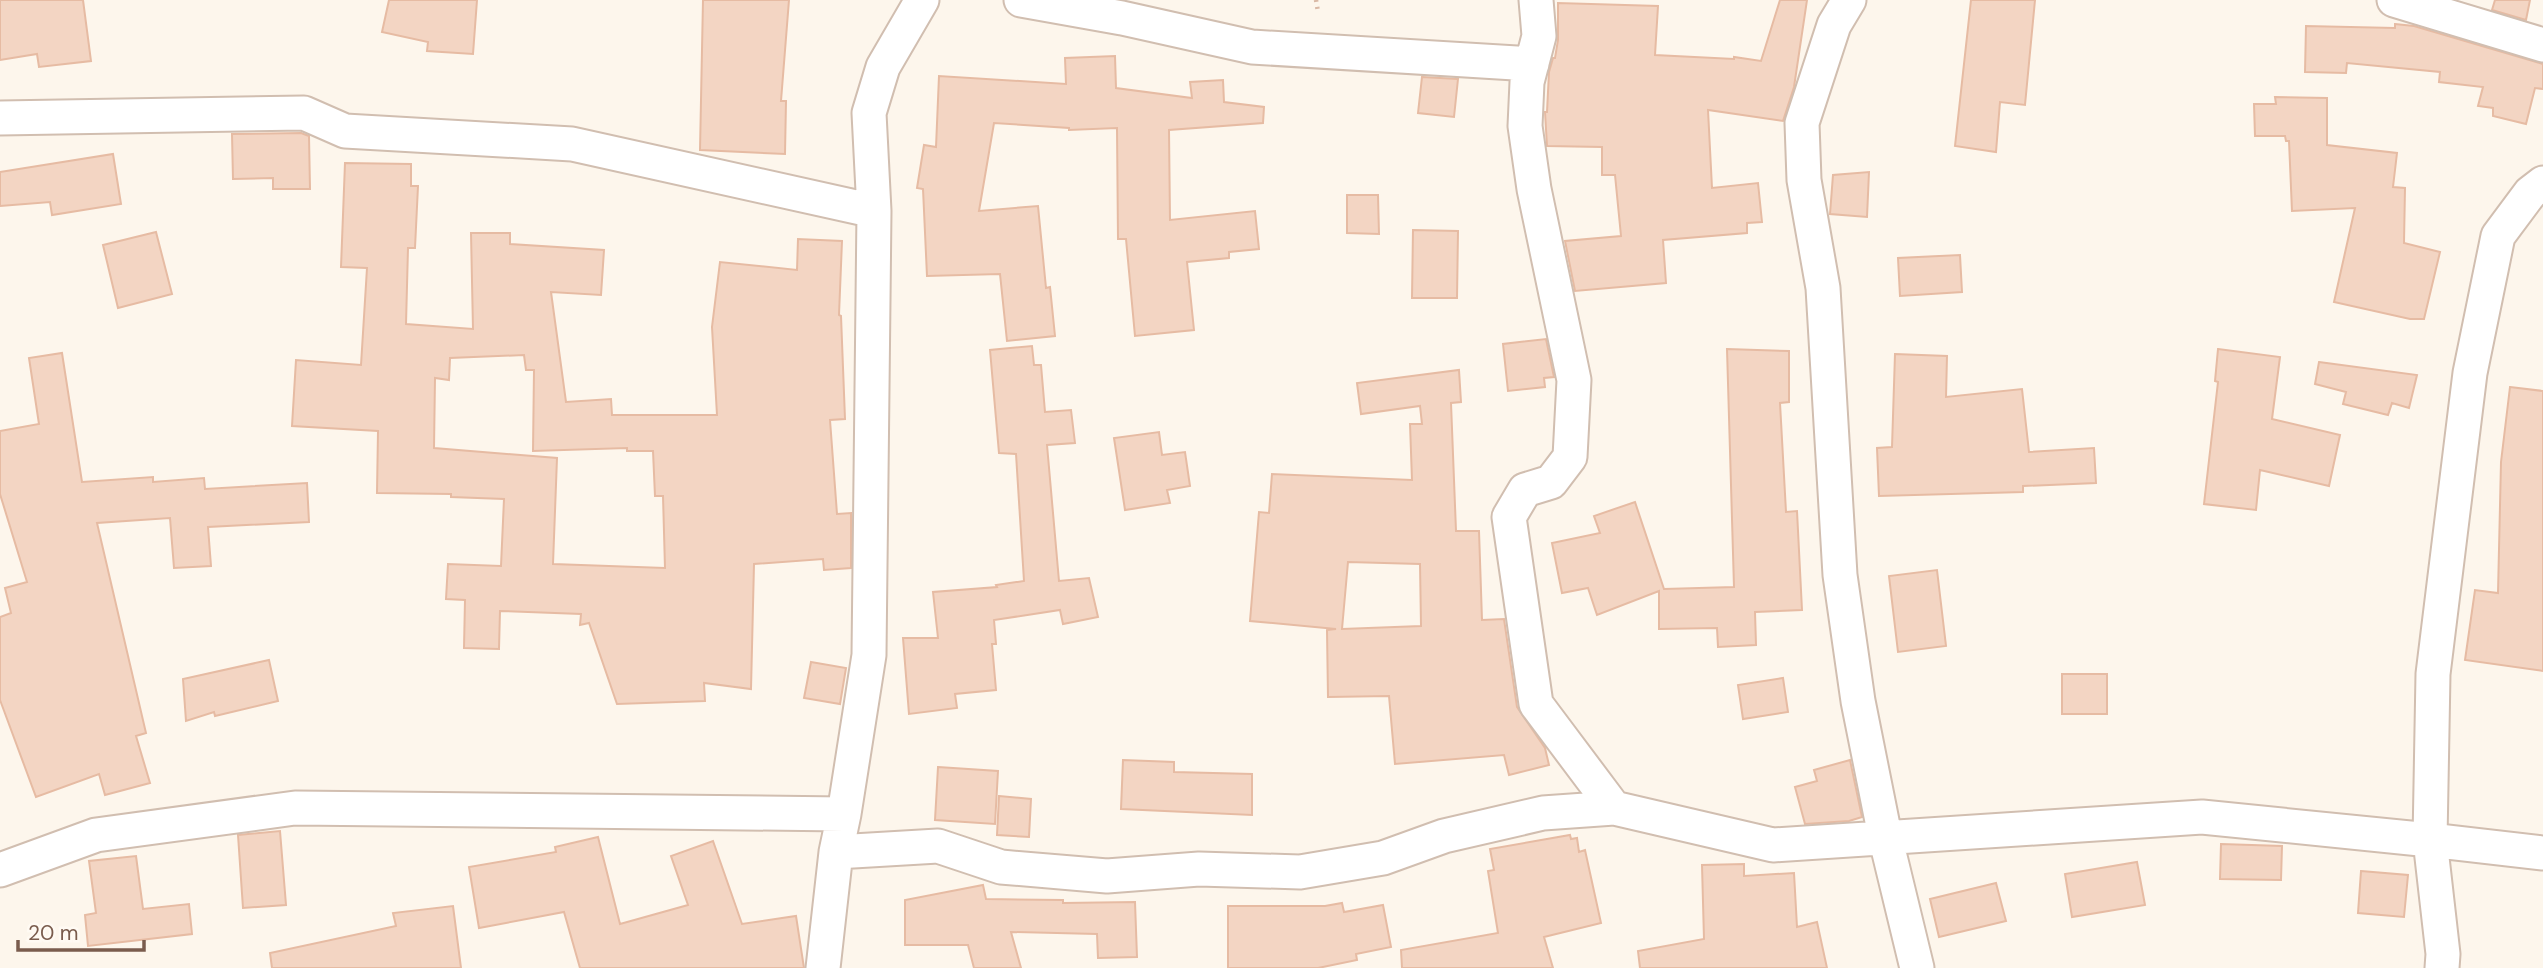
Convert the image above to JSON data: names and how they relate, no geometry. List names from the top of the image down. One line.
{"scale_bar":"20 m"}
